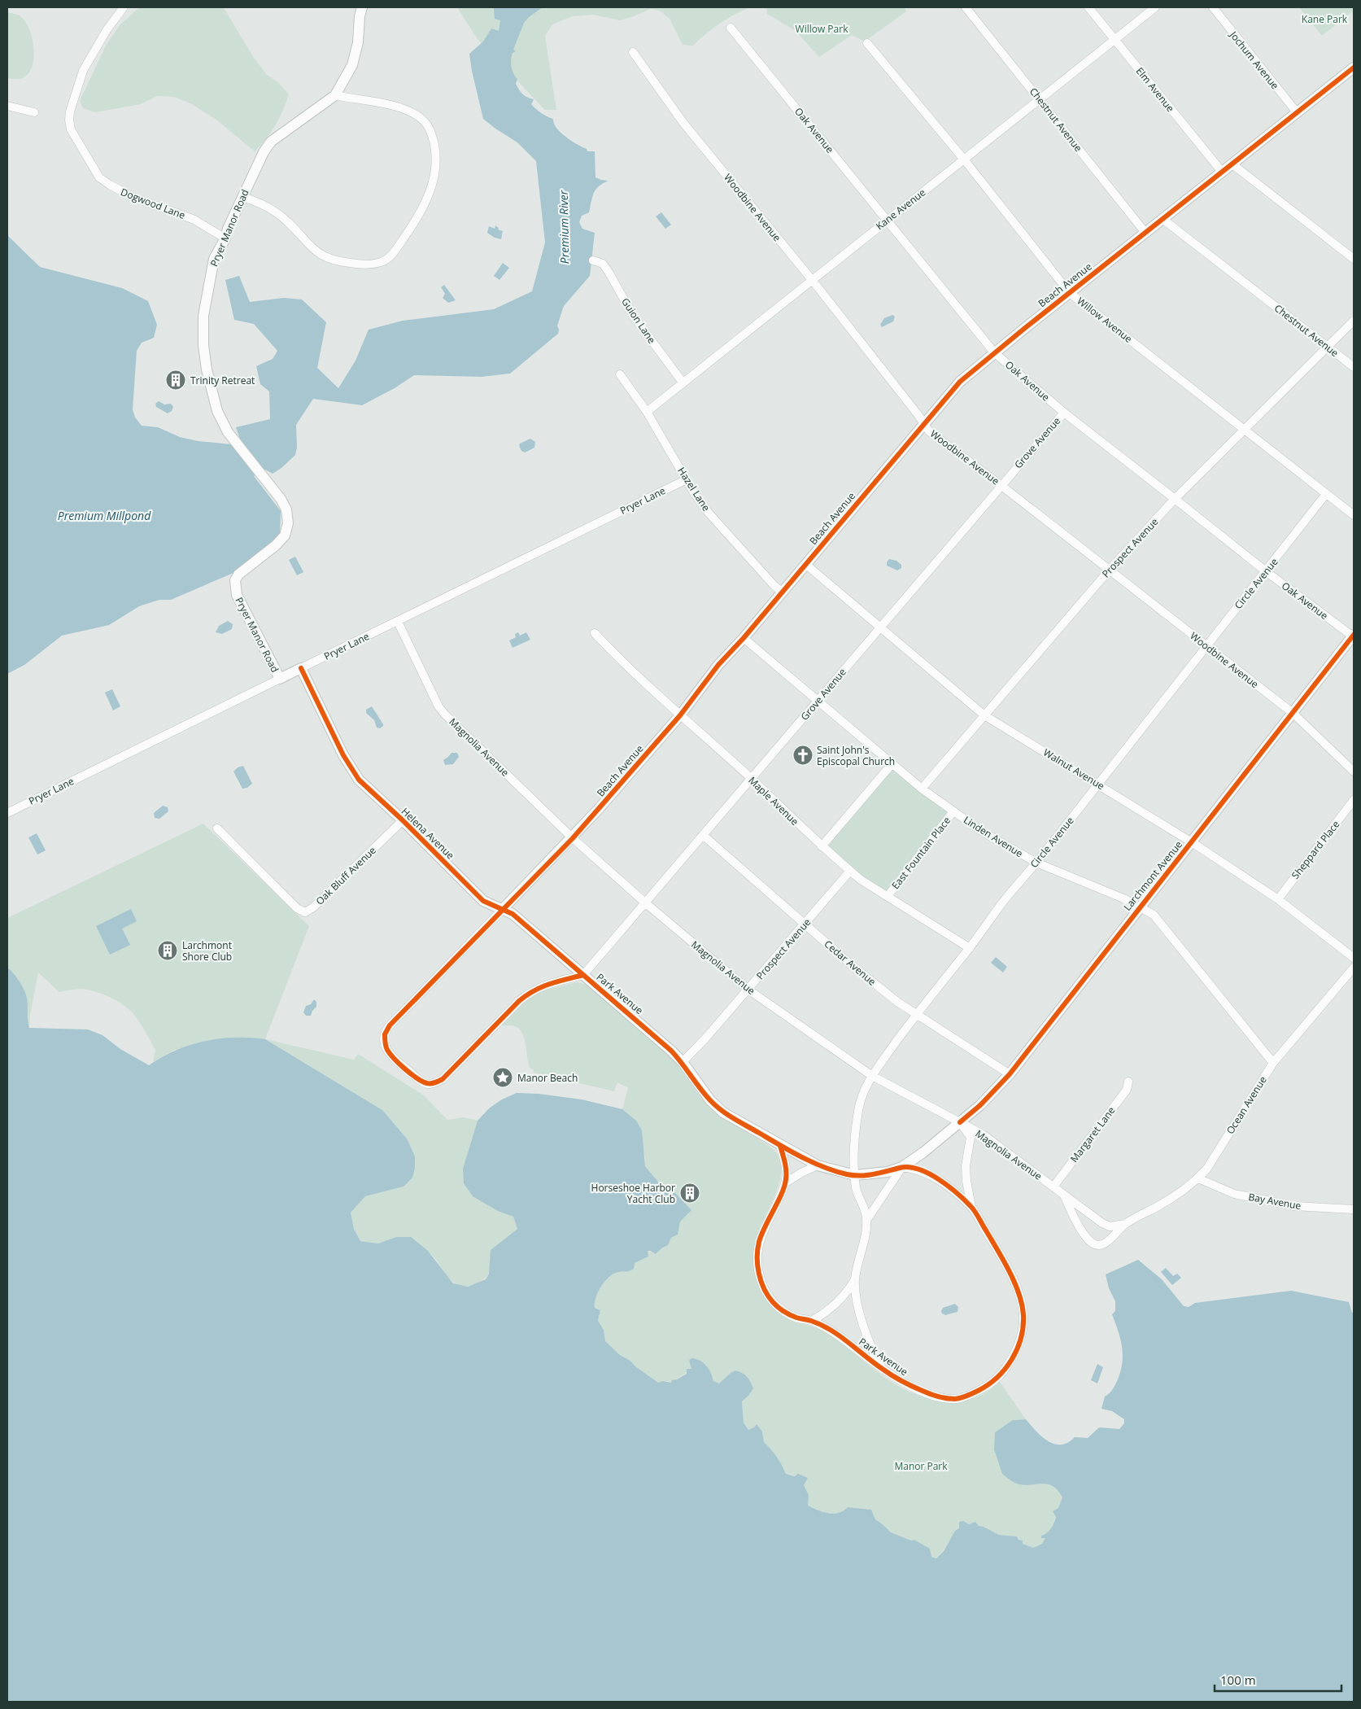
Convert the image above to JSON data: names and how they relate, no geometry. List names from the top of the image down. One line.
{"streets":{"street":["Jochum Avenue","Elm Avenue","Chestnut Avenue","Oak Avenue","Dogwood Lane","Woodbine Avenue","Kane Avenue","Pryer Manor Road","Beach Avenue","Willow Avenue","Guion Lane","Grove Avenue","Hazel Lane","Pryer Lane","Prospect Avenue","Circle Avenue","Magnolia Avenue","Walnut Avenue","Maple Avenue","Helena Avenue","Linden Avenue","Sheppard Place","East Fountain Place","Oak Bluff Avenue","Larchmont Avenue","Cedar Avenue","Park Avenue","Ocean Avenue","Margaret Lane","Bay Avenue"]},"crossings":[["Jochum Avenue","Beach Avenue"],["Elm Avenue","Kane Avenue"],["Elm Avenue","Beach Avenue"],["Chestnut Avenue","Kane Avenue"],["Chestnut Avenue","Beach Avenue"],["Chestnut Avenue","Prospect Avenue"],["Oak Avenue","Kane Avenue"],["Oak Avenue","Beach Avenue"],["Oak Avenue","Grove Avenue"],["Oak Avenue","Prospect Avenue"],["Oak Avenue","Circle Avenue"],["Oak Avenue","Larchmont Avenue"],["Dogwood Lane","Pryer Manor Road"],["Woodbine Avenue","Kane Avenue"],["Woodbine Avenue","Beach Avenue"],["Woodbine Avenue","Grove Avenue"],["Woodbine Avenue","Prospect Avenue"],["Woodbine Avenue","Circle Avenue"],["Woodbine Avenue","Larchmont Avenue"],["Kane Avenue","Willow Avenue"],["Kane Avenue","Guion Lane"],["Kane Avenue","Hazel Lane"],["Pryer Manor Road","Pryer Lane"],["Beach Avenue","Willow Avenue"],["Beach Avenue","Hazel Lane"],["Beach Avenue","Magnolia Avenue"],["Beach Avenue","Walnut Avenue"],["Beach Avenue","Maple Avenue"],["Beach Avenue","Helena Avenue"],["Beach Avenue","Linden Avenue"],["Beach Avenue","Park Avenue"],["Willow Avenue","Prospect Avenue"],["Willow Avenue","Circle Avenue"],["Grove Avenue","Magnolia Avenue"],["Grove Avenue","Walnut Avenue"],["Grove Avenue","Maple Avenue"],["Grove Avenue","Helena Avenue"],["Grove Avenue","Linden Avenue"],["Grove Avenue","Cedar Avenue"],["Grove Avenue","Park Avenue"],["Hazel Lane","Pryer Lane"],["Pryer Lane","Magnolia Avenue"],["Pryer Lane","Helena Avenue"],["Prospect Avenue","Magnolia Avenue"],["Prospect Avenue","Walnut Avenue"],["Prospect Avenue","Maple Avenue"],["Prospect Avenue","Linden Avenue"],["Prospect Avenue","Cedar Avenue"],["Prospect Avenue","Park Avenue"],["Circle Avenue","Magnolia Avenue"],["Circle Avenue","Walnut Avenue"],["Circle Avenue","Maple Avenue"],["Circle Avenue","Linden Avenue"],["Circle Avenue","Larchmont Avenue"],["Circle Avenue","Cedar Avenue"],["Circle Avenue","Park Avenue"],["Magnolia Avenue","Larchmont Avenue"],["Magnolia Avenue","Park Avenue"],["Magnolia Avenue","Ocean Avenue"],["Magnolia Avenue","Margaret Lane"],["Walnut Avenue","Sheppard Place"],["Walnut Avenue","Larchmont Avenue"],["Maple Avenue","East Fountain Place"],["Helena Avenue","Oak Bluff Avenue"],["Helena Avenue","Park Avenue"],["Linden Avenue","East Fountain Place"],["Linden Avenue","Larchmont Avenue"],["Linden Avenue","Ocean Avenue"],["Larchmont Avenue","Cedar Avenue"],["Larchmont Avenue","Park Avenue"],["Ocean Avenue","Bay Avenue"]],"water":["Premium River","Premium Millpond"],"parks":["Kane Park","Willow Park","Manor Park"],"places":{"building":["Trinity Retreat","Larchmont Shore Club","Horseshoe Harbor Yacht Club"],"church":["Saint John's Episcopal Church"],"place":["Manor Beach"]},"scale_bar":"100 m"}
